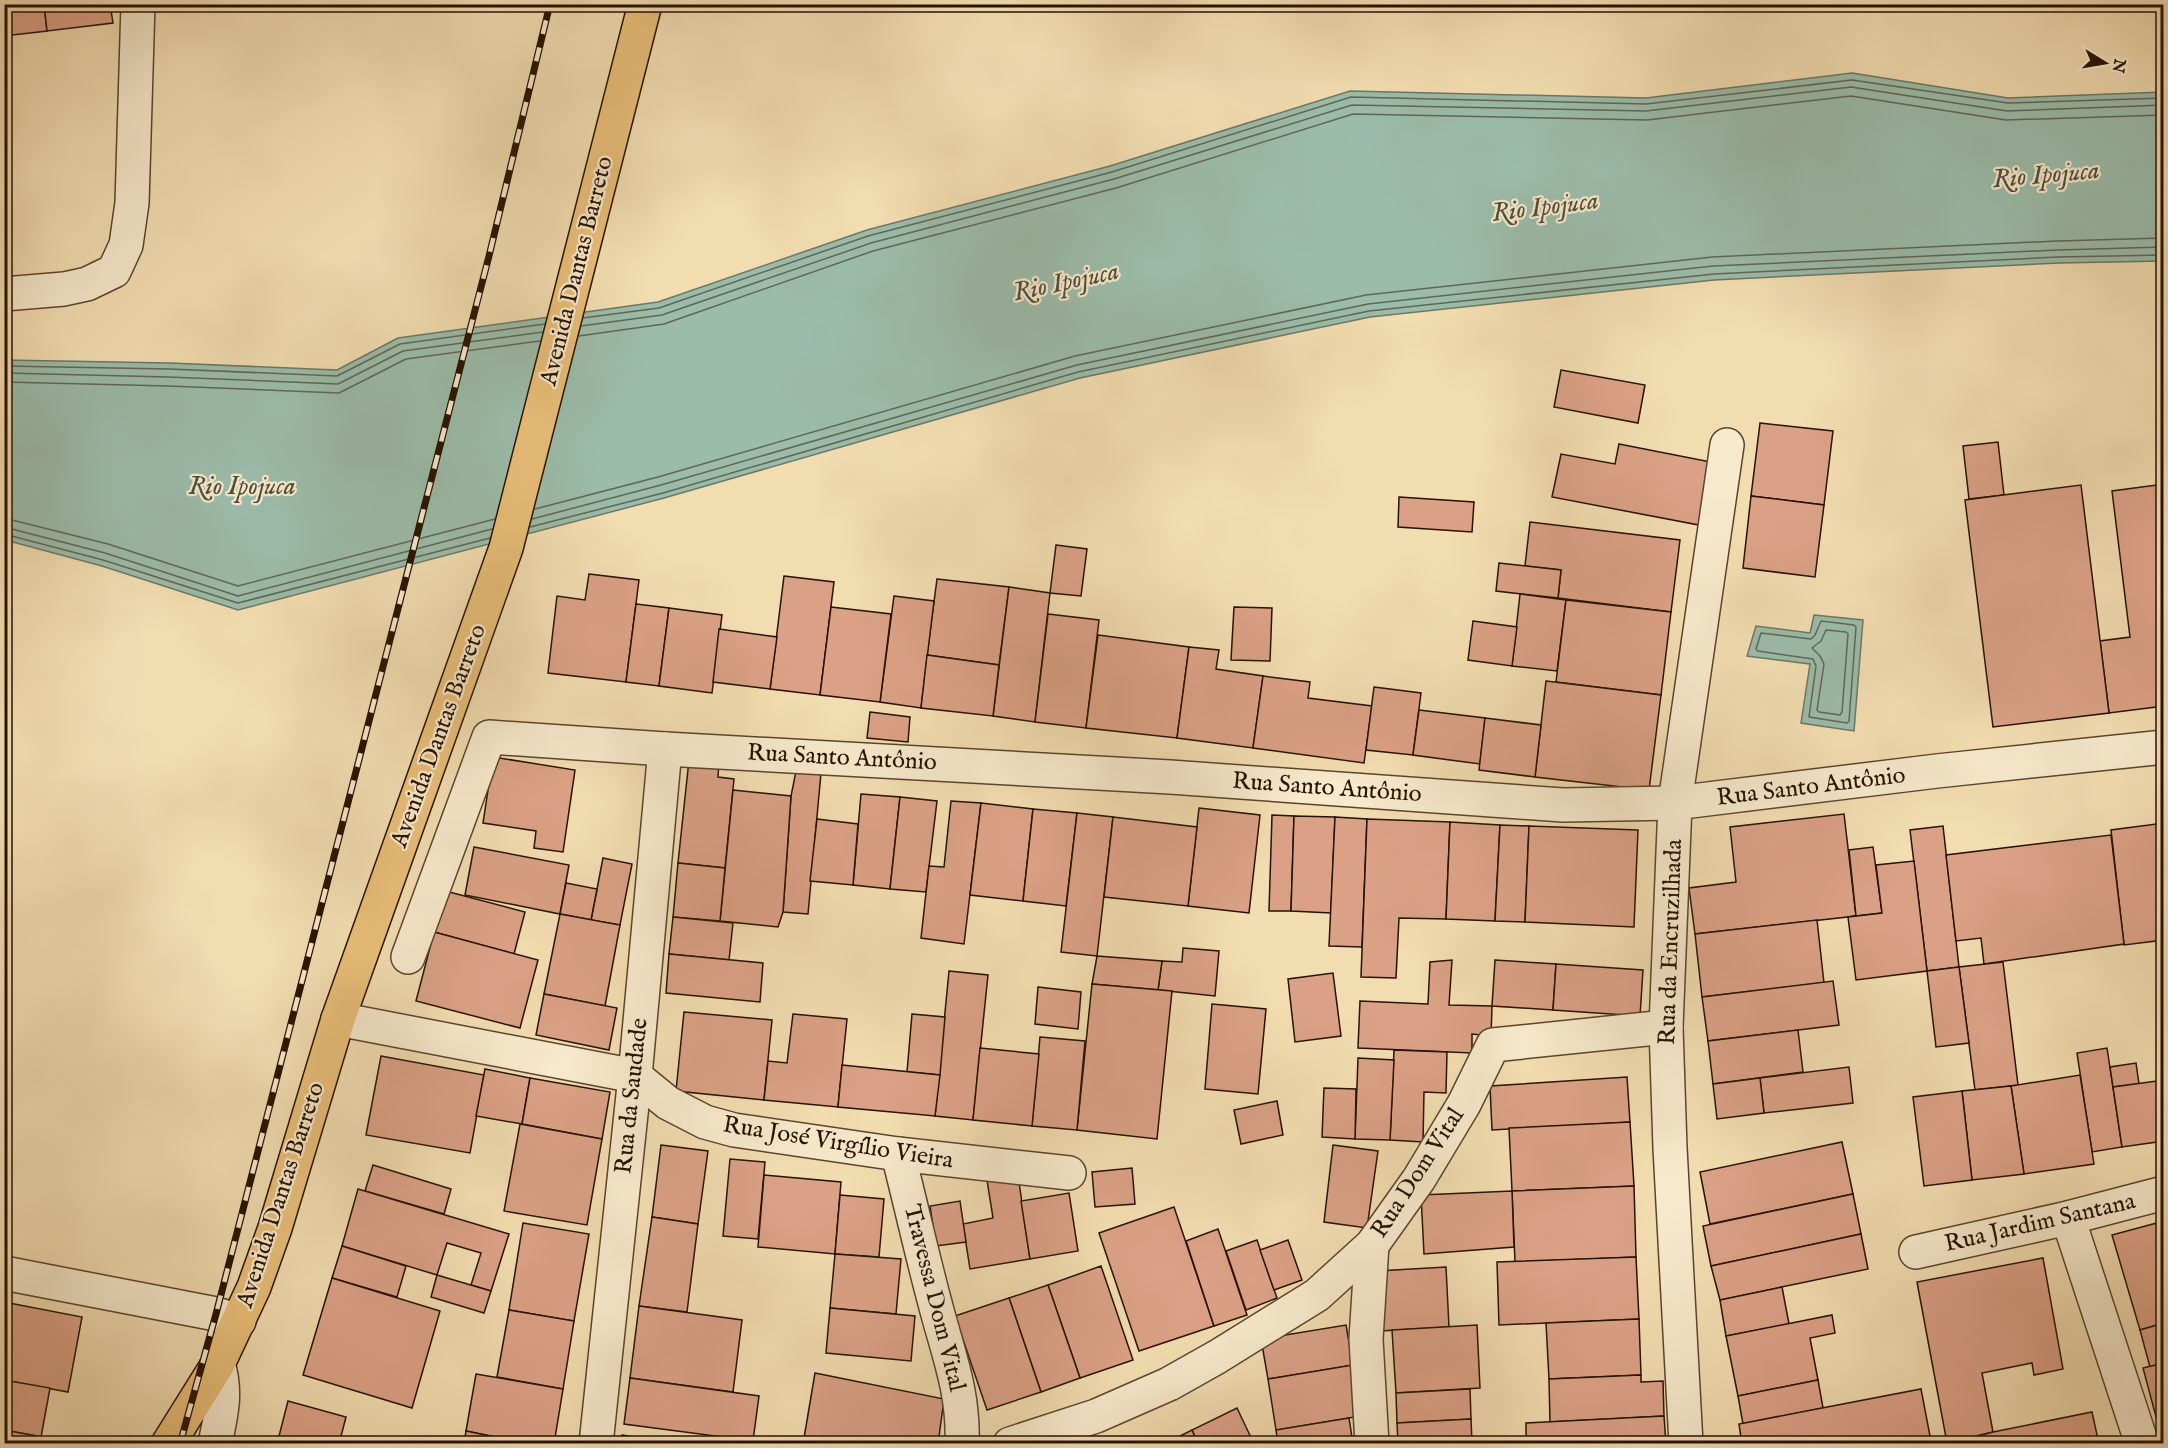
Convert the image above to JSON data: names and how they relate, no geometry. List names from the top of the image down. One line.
{"streets":{"main road":["Avenida Dantas Barreto"],"street":["Rua Santo Antônio","Rua da Encruzilhada","Rua da Saudade","Rua José Virgílio Vieira","Rua Dom Vital","Rua Jardim Santana","Travessa Dom Vital"]},"crossings":[["Avenida Dantas Barreto","Rua José Virgílio Vieira"],["Rua Santo Antônio","Rua da Encruzilhada"],["Rua Santo Antônio","Rua da Saudade"],["Rua da Encruzilhada","Rua Dom Vital"],["Rua da Saudade","Rua José Virgílio Vieira"],["Rua José Virgílio Vieira","Travessa Dom Vital"]],"water":["Rio Ipojuca"],"north":"right"}
